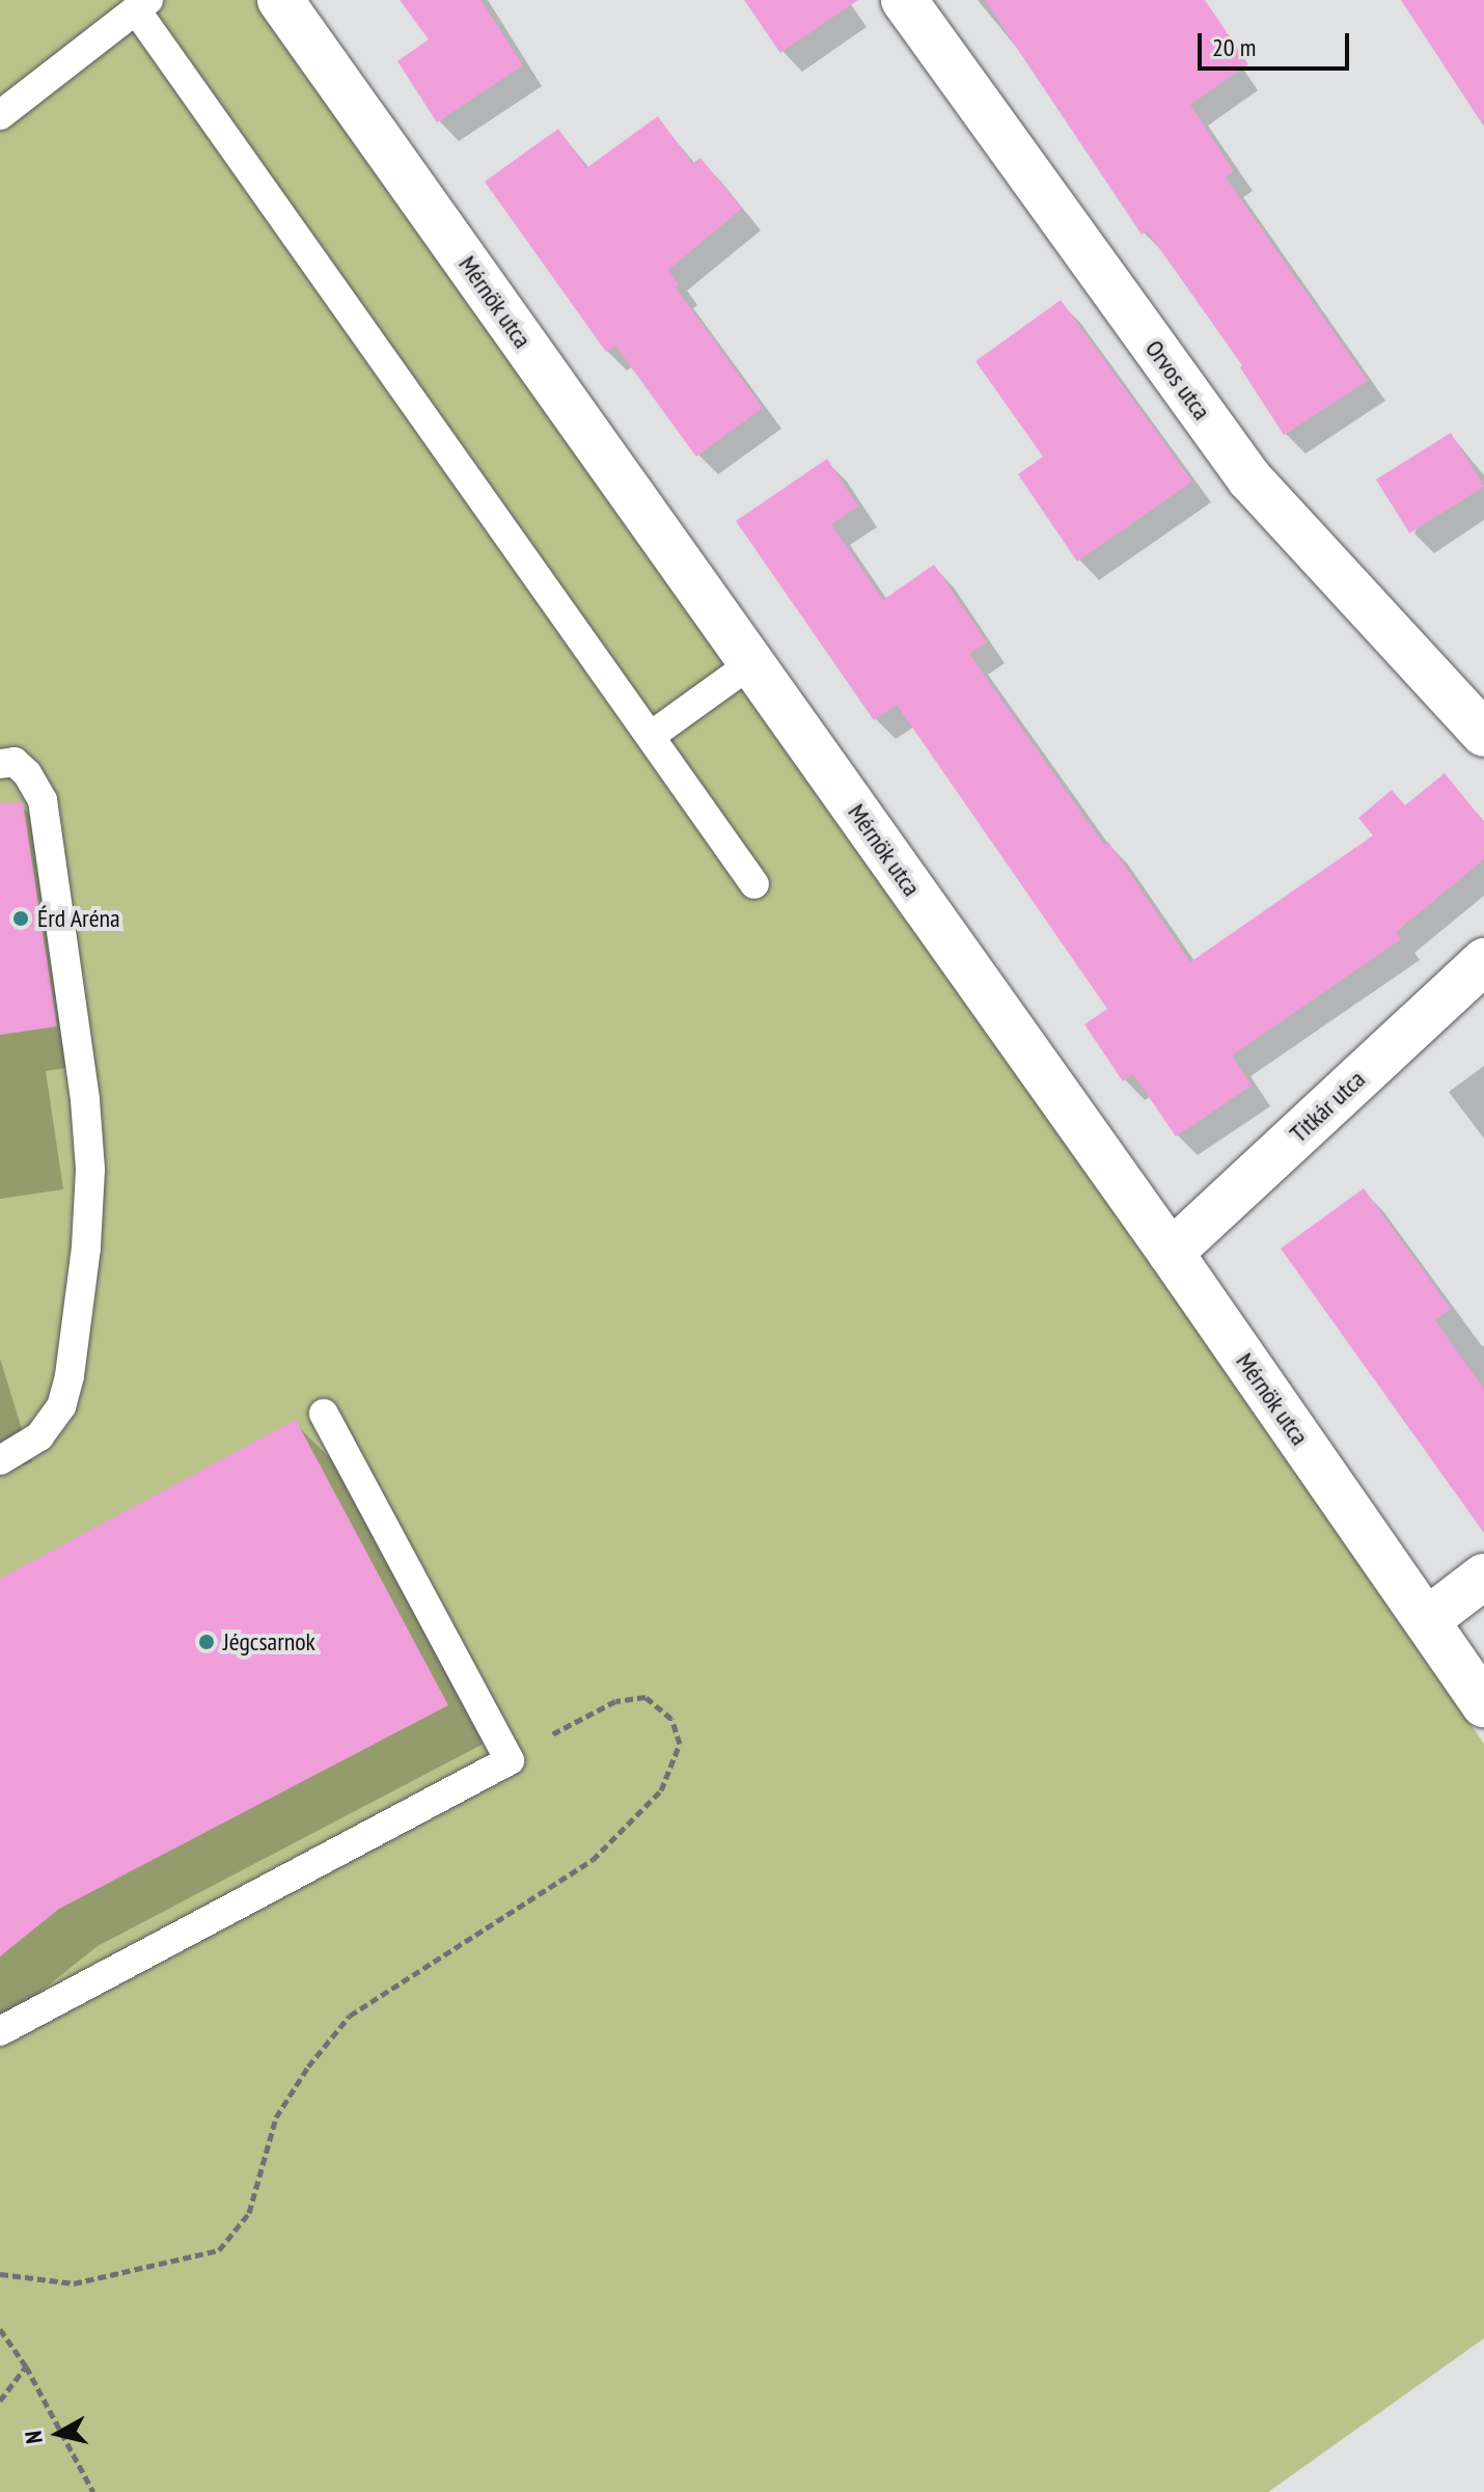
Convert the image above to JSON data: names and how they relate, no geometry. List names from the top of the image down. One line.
{"streets":{"street":["Mérnök utca","Orvos utca","Titkár utca"]},"crossings":[["Mérnök utca","Titkár utca"]],"places":["Érd Aréna","Jégcsarnok"],"scale_bar":"20 m","north":"left"}
